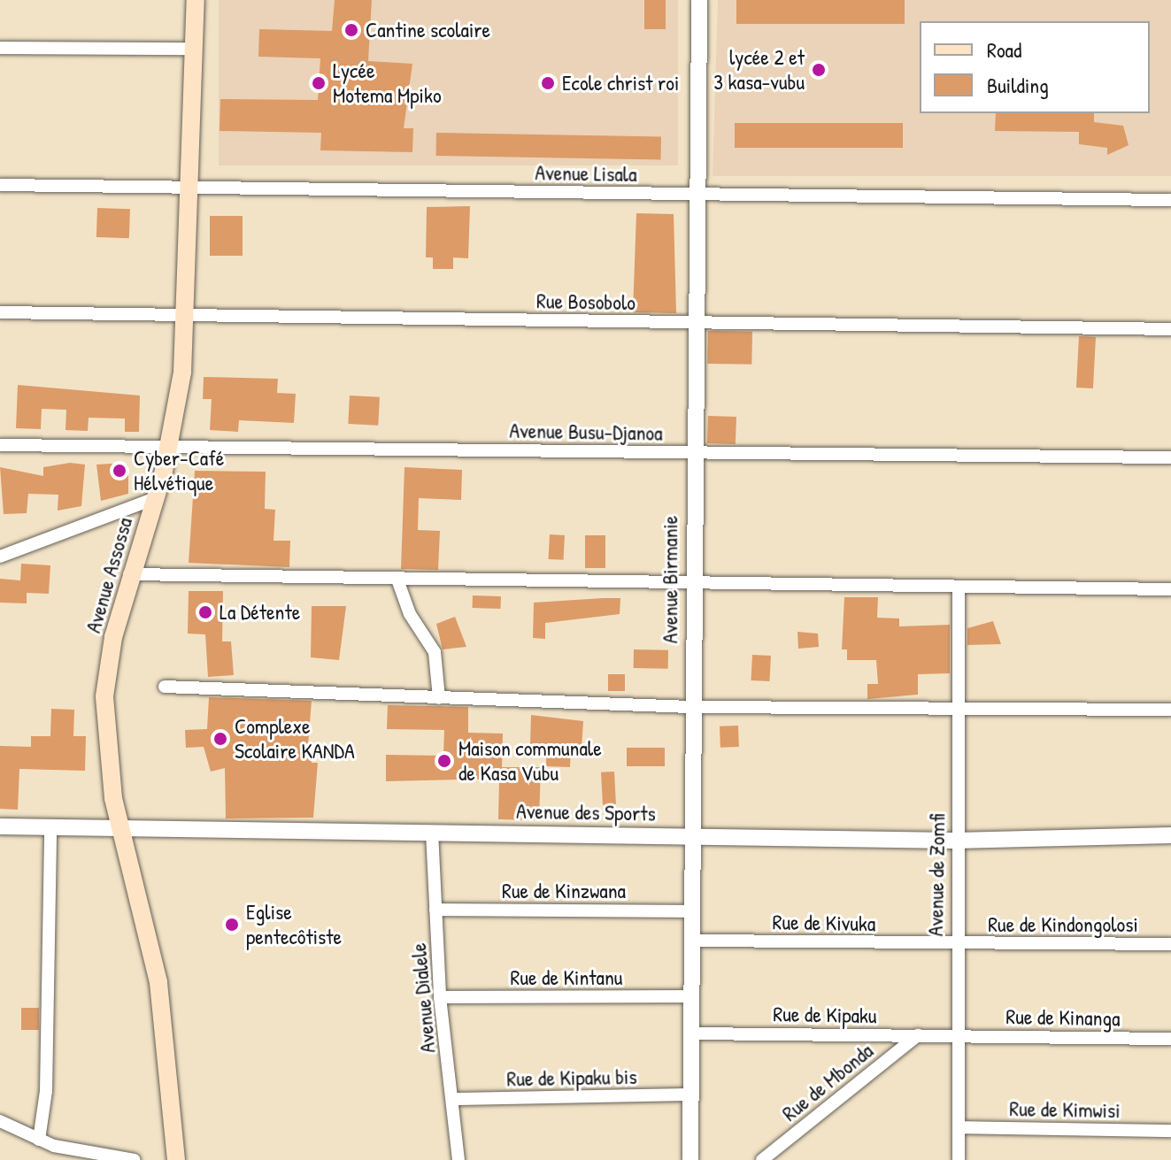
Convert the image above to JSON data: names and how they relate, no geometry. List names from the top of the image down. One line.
{"streets":{"main road":["Avenue Assossa"],"street":["Avenue Lisala","Rue Bosobolo","Avenue Busu-Djanoa","Avenue Birmanie","Avenue des Sports","Avenue de Zomfi","Rue de Kinzwana","Rue de Kivuka","Rue de Kindongolosi","Rue de Kintanu","Avenue Dialele","Rue de Kipaku","Rue de Kinanga","Rue de Kipaku bis","Rue de Mbonda","Rue de Kimwisi"]},"crossings":[["Avenue Lisala","Avenue Assossa"],["Avenue Lisala","Avenue Birmanie"],["Rue Bosobolo","Avenue Assossa"],["Rue Bosobolo","Avenue Birmanie"],["Avenue Busu-Djanoa","Avenue Assossa"],["Avenue Busu-Djanoa","Avenue Birmanie"],["Avenue Assossa","Avenue des Sports"],["Avenue Birmanie","Avenue des Sports"],["Avenue Birmanie","Rue de Kinzwana"],["Avenue Birmanie","Rue de Kivuka"],["Avenue Birmanie","Rue de Kintanu"],["Avenue Birmanie","Rue de Kipaku"],["Avenue Birmanie","Rue de Kipaku bis"],["Avenue des Sports","Avenue de Zomfi"],["Avenue des Sports","Avenue Dialele"],["Avenue de Zomfi","Rue de Kivuka"],["Avenue de Zomfi","Rue de Kindongolosi"],["Avenue de Zomfi","Rue de Kipaku"],["Avenue de Zomfi","Rue de Kinanga"],["Avenue de Zomfi","Rue de Kimwisi"],["Rue de Kinzwana","Avenue Dialele"],["Rue de Kivuka","Rue de Kindongolosi"],["Rue de Kintanu","Avenue Dialele"],["Avenue Dialele","Rue de Kipaku bis"],["Rue de Kipaku","Rue de Kinanga"],["Rue de Kipaku","Rue de Mbonda"]],"places":["Cantine scolaire","lycée 2 et 3 kasa-vubu","Lycée Motema Mpiko","Ecole christ roi","Cyber-Café Hélvétique","La Détente","Complexe Scolaire KANDA","Maison communale de Kasa Vubu","Eglise pentecôtiste"],"legend":["Road","Building"]}
